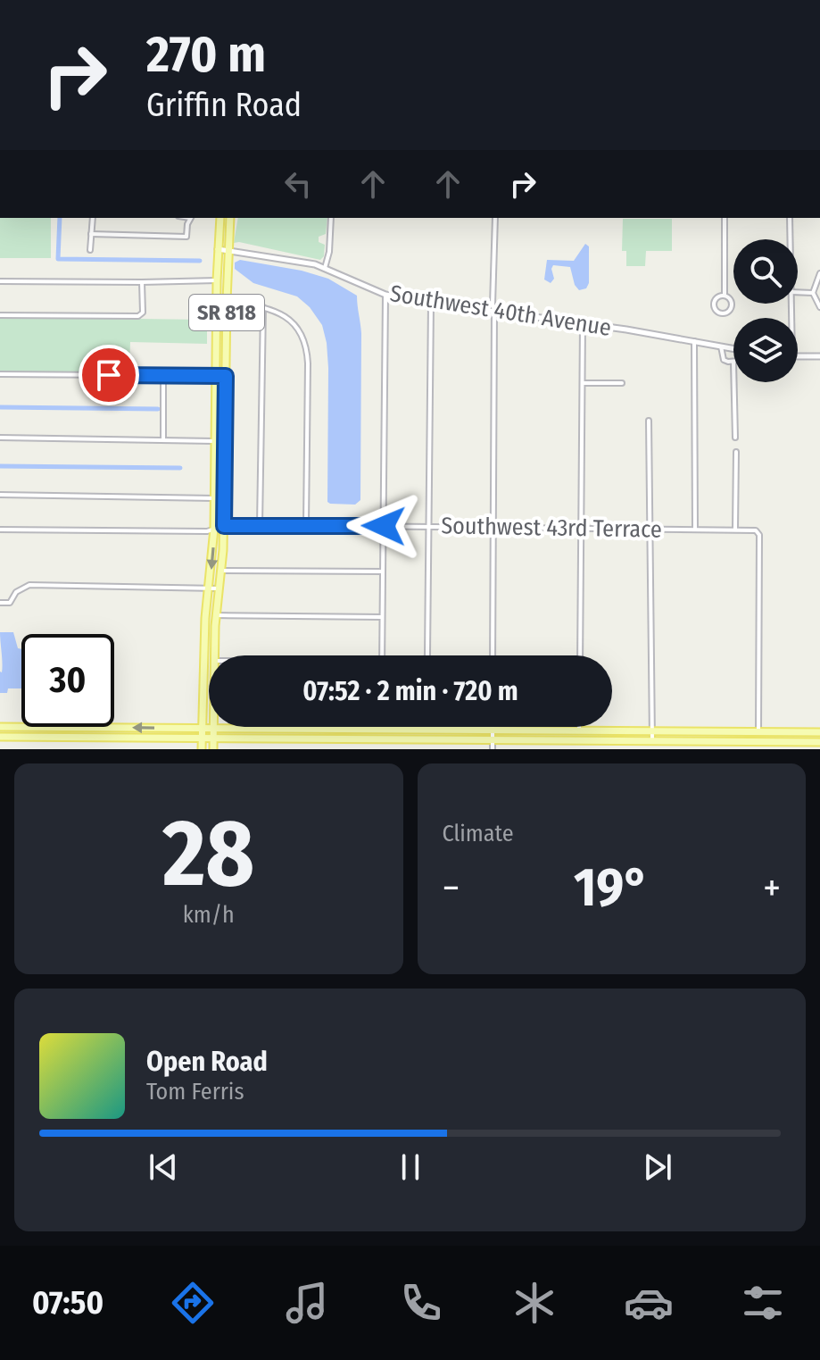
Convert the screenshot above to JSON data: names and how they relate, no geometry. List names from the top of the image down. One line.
{"streets":{"main road":["SR 818"],"street":["Southwest 40th Avenue","Southwest 43rd Terrace"]},"crossings":[["Southwest 40th Avenue","SR 818"],["SR 818","Southwest 43rd Terrace"]],"page":{"turn":["270 m","Griffin Road"],"limit":"30","trip":"07:52 · 2 min · 720 m","tile":[["28","km/h"],"Climate"],"heat":["−","19°","+"],"song":["Open Road","Tom Ferris"],"tabs":"07:50"}}
